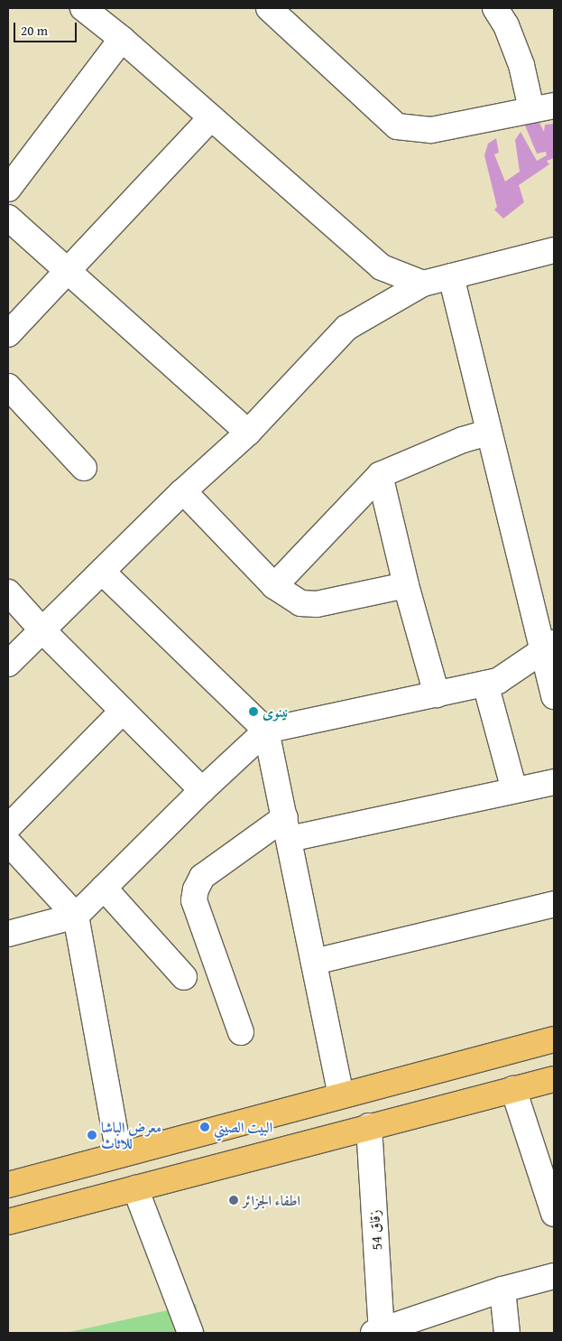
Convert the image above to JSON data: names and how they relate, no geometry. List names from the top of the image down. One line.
{"streets":{"street":["زقاق 54"]},"places":["نينوى","البيت الصيني","معرض الباشا للاثاث","اطفاء الجزائر"],"scale_bar":"20 m"}
